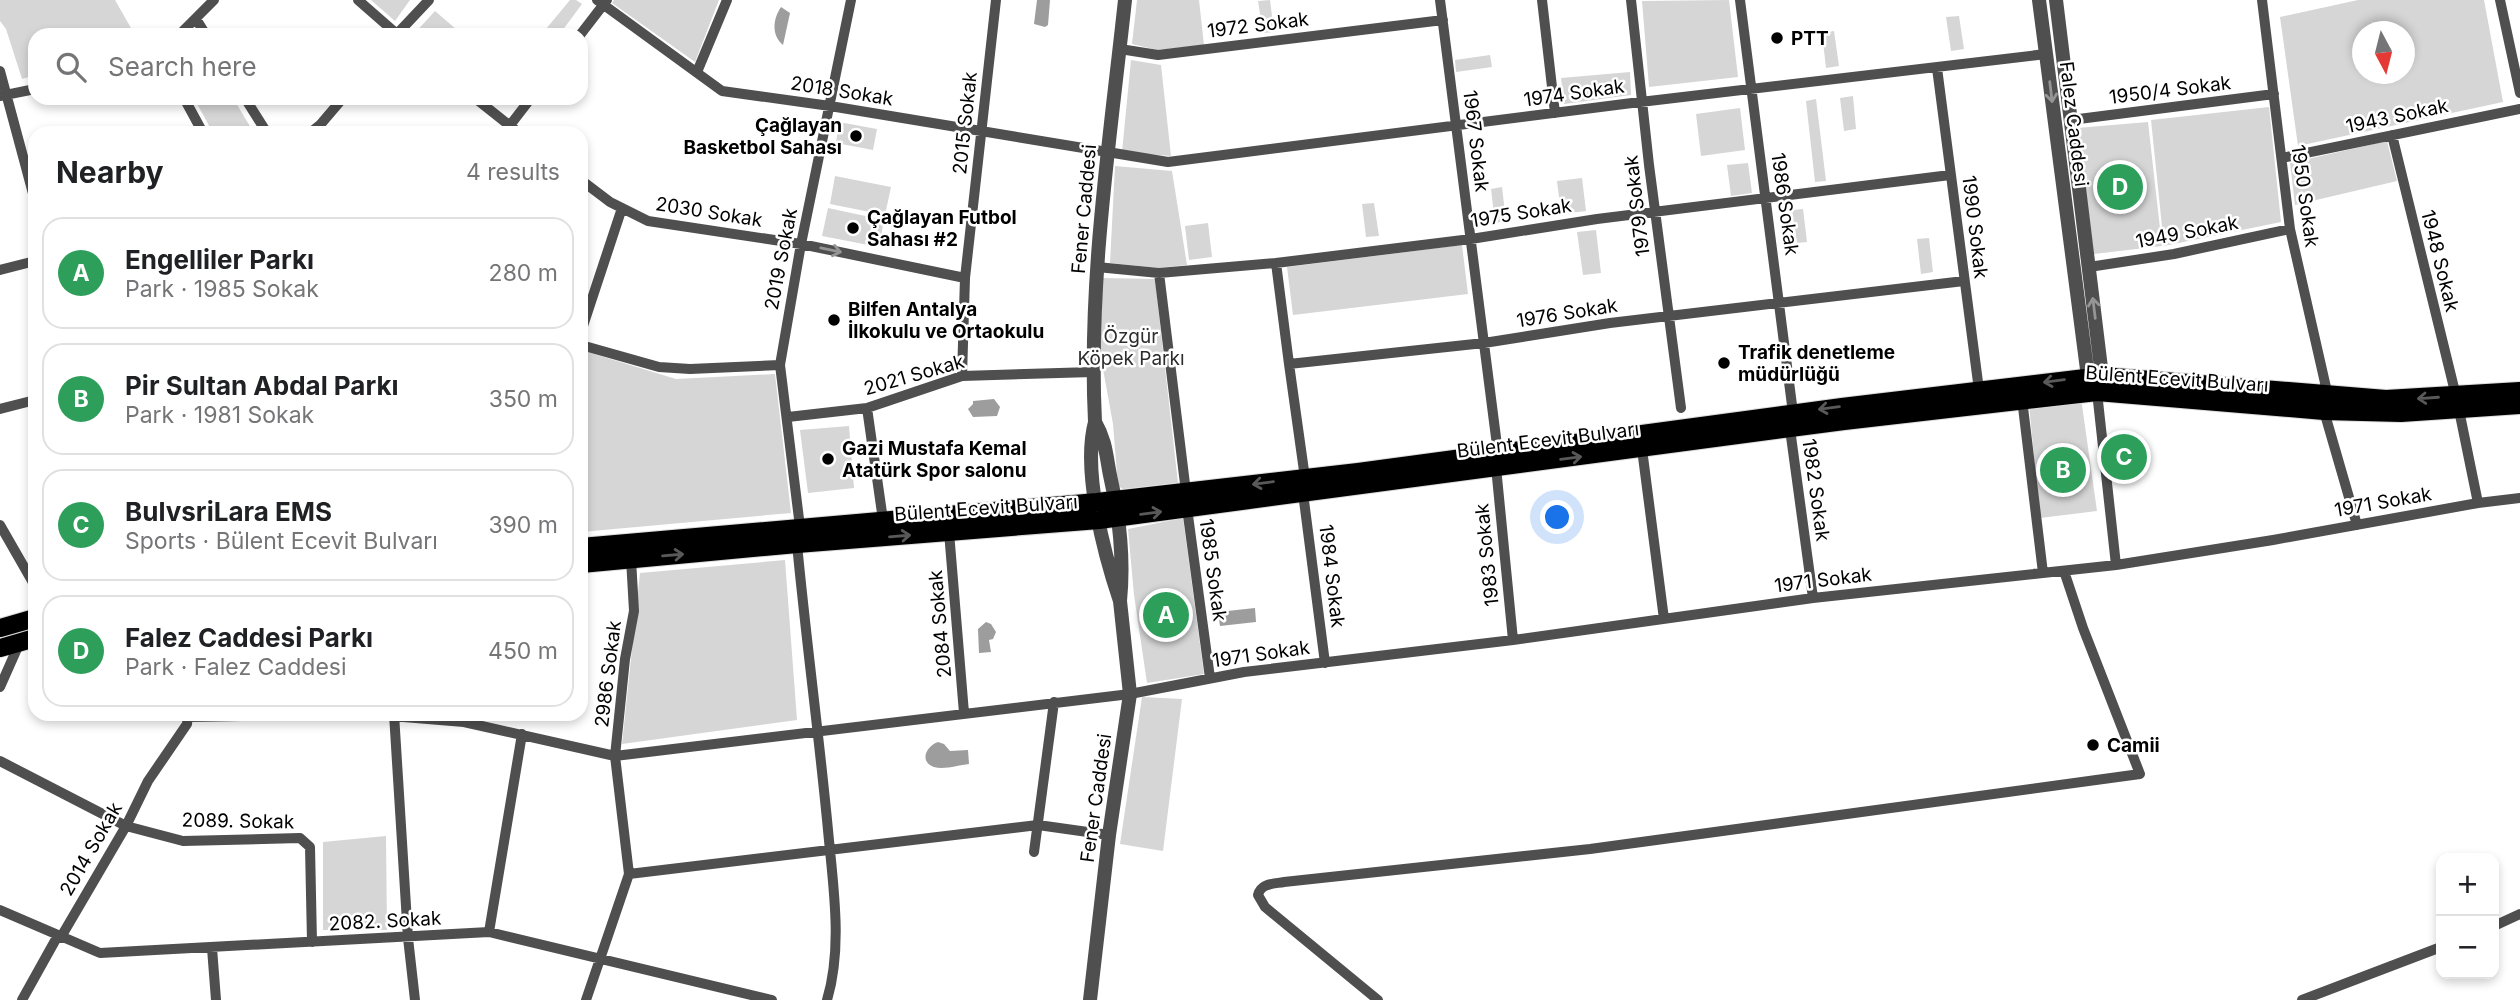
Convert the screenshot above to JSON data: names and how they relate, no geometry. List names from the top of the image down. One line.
{"streets":{"main road":["Bülent Ecevit Bulvarı"],"street":["1972 Sokak","1950/4 Sokak","2018 Sokak","1974 Sokak","1943 Sokak","2015 Sokak","Falez Caddesi","1967 Sokak","1950 Sokak","1986 Sokak","1979 Sokak","Fener Caddesi","2030 Sokak","1975 Sokak","1990 Sokak","1949 Sokak","2019 Sokak","1948 Sokak","1976 Sokak","2021 Sokak","1982 Sokak","1971 Sokak","1983 Sokak","1985 Sokak","1984 Sokak","2084 Sokak","2986 Sokak","2089. Sokak","2014 Sokak","2082. Sokak"]},"crossings":[["1972 Sokak","1967 Sokak"],["1972 Sokak","Fener Caddesi"],["1950/4 Sokak","Falez Caddesi"],["1950/4 Sokak","1950 Sokak"],["2018 Sokak","1974 Sokak"],["2018 Sokak","2015 Sokak"],["2018 Sokak","Fener Caddesi"],["2018 Sokak","2019 Sokak"],["1974 Sokak","Falez Caddesi"],["1974 Sokak","1967 Sokak"],["1974 Sokak","1986 Sokak"],["1974 Sokak","1979 Sokak"],["1974 Sokak","Fener Caddesi"],["1974 Sokak","1990 Sokak"],["1943 Sokak","1950 Sokak"],["1943 Sokak","1948 Sokak"],["2015 Sokak","2030 Sokak"],["2015 Sokak","2021 Sokak"],["Falez Caddesi","1949 Sokak"],["Falez Caddesi","Bülent Ecevit Bulvarı"],["1967 Sokak","1975 Sokak"],["1967 Sokak","1976 Sokak"],["1967 Sokak","Bülent Ecevit Bulvarı"],["1967 Sokak","1983 Sokak"],["1950 Sokak","1949 Sokak"],["1950 Sokak","Bülent Ecevit Bulvarı"],["1950 Sokak","1971 Sokak"],["1986 Sokak","1975 Sokak"],["1986 Sokak","1976 Sokak"],["1986 Sokak","Bülent Ecevit Bulvarı"],["1986 Sokak","1982 Sokak"],["1979 Sokak","1975 Sokak"],["1979 Sokak","1976 Sokak"],["Fener Caddesi","1975 Sokak"],["Fener Caddesi","2021 Sokak"],["Fener Caddesi","Bülent Ecevit Bulvarı"],["Fener Caddesi","1971 Sokak"],["2030 Sokak","2019 Sokak"],["1975 Sokak","1990 Sokak"],["1975 Sokak","1985 Sokak"],["1990 Sokak","1976 Sokak"],["1990 Sokak","Bülent Ecevit Bulvarı"],["2019 Sokak","2021 Sokak"],["2019 Sokak","Bülent Ecevit Bulvarı"],["2019 Sokak","1971 Sokak"],["1948 Sokak","Bülent Ecevit Bulvarı"],["1948 Sokak","1971 Sokak"],["Bülent Ecevit Bulvarı","1982 Sokak"],["Bülent Ecevit Bulvarı","1983 Sokak"],["Bülent Ecevit Bulvarı","1985 Sokak"],["Bülent Ecevit Bulvarı","1984 Sokak"],["Bülent Ecevit Bulvarı","2084 Sokak"],["Bülent Ecevit Bulvarı","2986 Sokak"],["1982 Sokak","1971 Sokak"],["1971 Sokak","1983 Sokak"],["1971 Sokak","1985 Sokak"],["1971 Sokak","1984 Sokak"],["1971 Sokak","2084 Sokak"],["1971 Sokak","2986 Sokak"],["2089. Sokak","2014 Sokak"],["2089. Sokak","2082. Sokak"],["2014 Sokak","2082. Sokak"]],"one_way":["2030 Sokak"],"parks":["Özgür Köpek Parkı"],"places":["PTT","Çağlayan Basketbol Sahası","Çağlayan Futbol Sahası #2","Bilfen Antalya İlkokulu ve Ortaokulu","Trafik denetleme müdürlüğü","Gazi Mustafa Kemal Atatürk Spor salonu","Camii"],"north":"bottom","page":{"search":"Search here","heading":["Nearby","4 results"],"pins":["D","C","B","A"],"list":[{"mark":"A","name":"Engelliler Parkı","note":"Park · 1985 Sokak","value":"280 m"},{"mark":"B","name":"Pir Sultan Abdal Parkı","note":"Park · 1981 Sokak","value":"350 m"},{"mark":"C","name":"BulvsriLara EMS","note":"Sports · Bülent Ecevit Bulvarı","value":"390 m"},{"mark":"D","name":"Falez Caddesi Parkı","note":"Park · Falez Caddesi","value":"450 m"}],"map_buttons":["+","−"]}}
